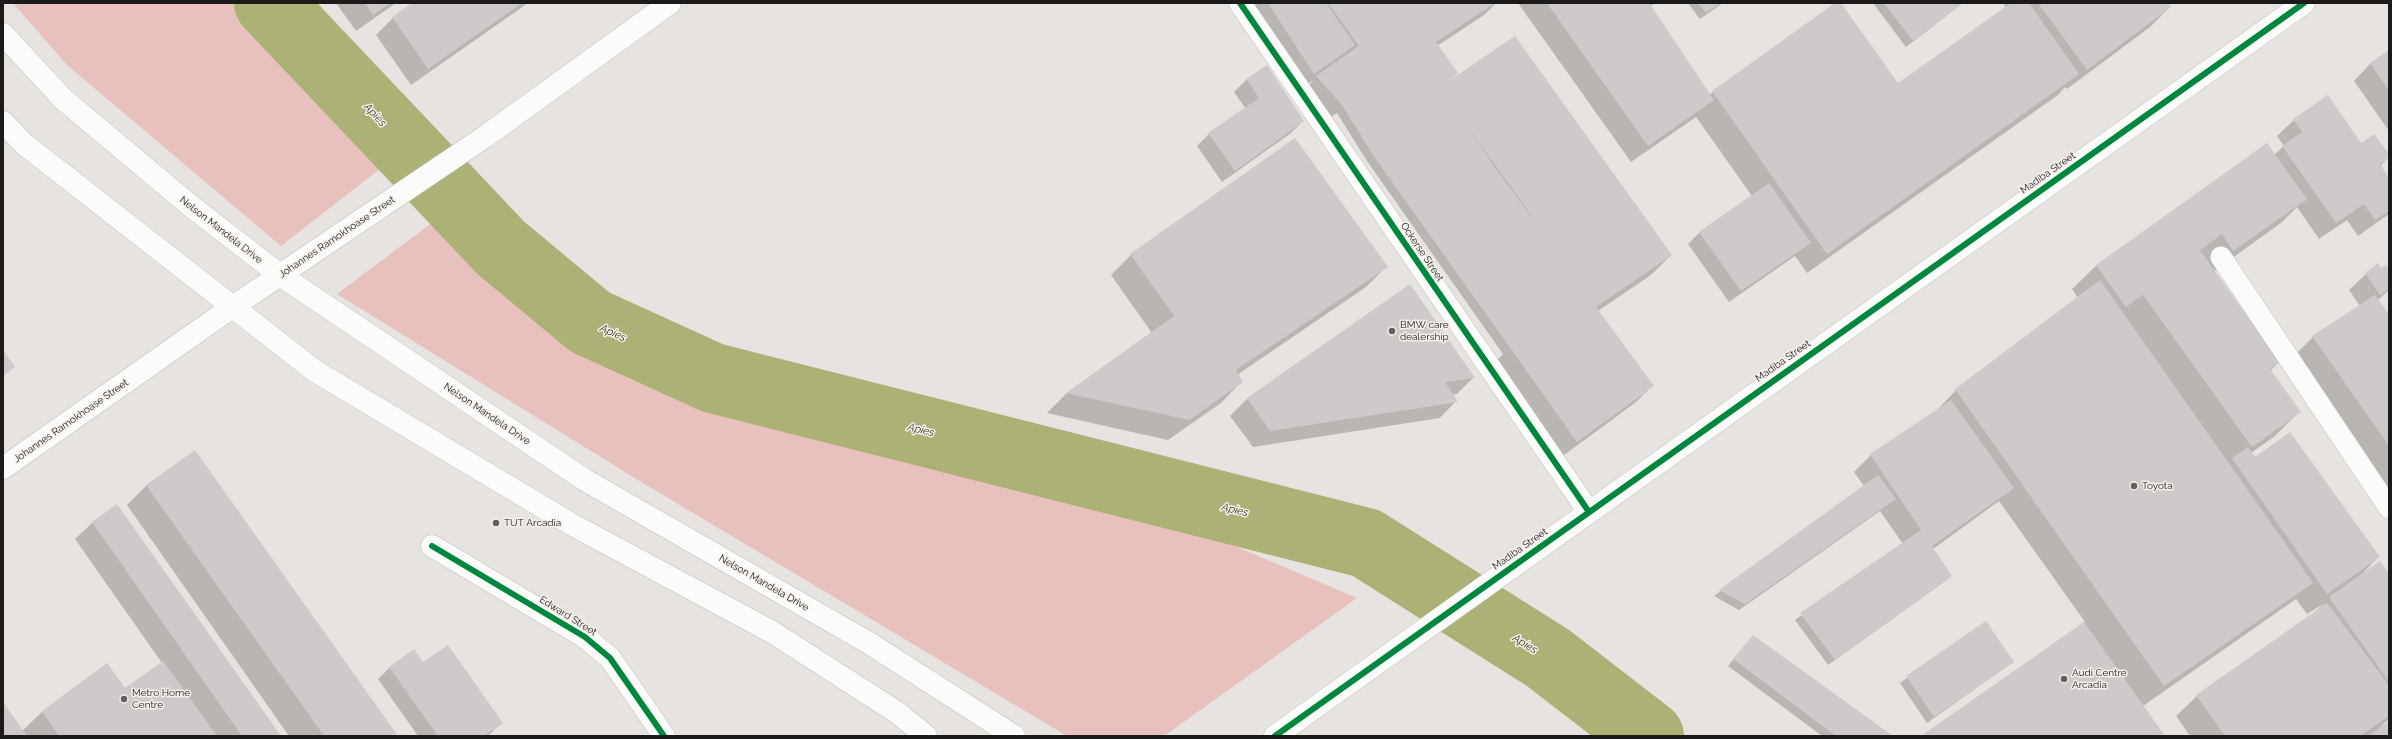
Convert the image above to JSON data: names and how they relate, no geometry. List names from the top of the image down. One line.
{"streets":{"main road":["Madiba Street","Nelson Mandela Drive","Johannes Ramokhoase Street","Ockerse Street","Edward Street"]},"crossings":[["Madiba Street","Ockerse Street"],["Nelson Mandela Drive","Johannes Ramokhoase Street"]],"water":["Apies"],"places":["BMW care dealership","Toyota","TUT Arcadia","Audi Centre Arcadia","Metro Home Centre"]}
